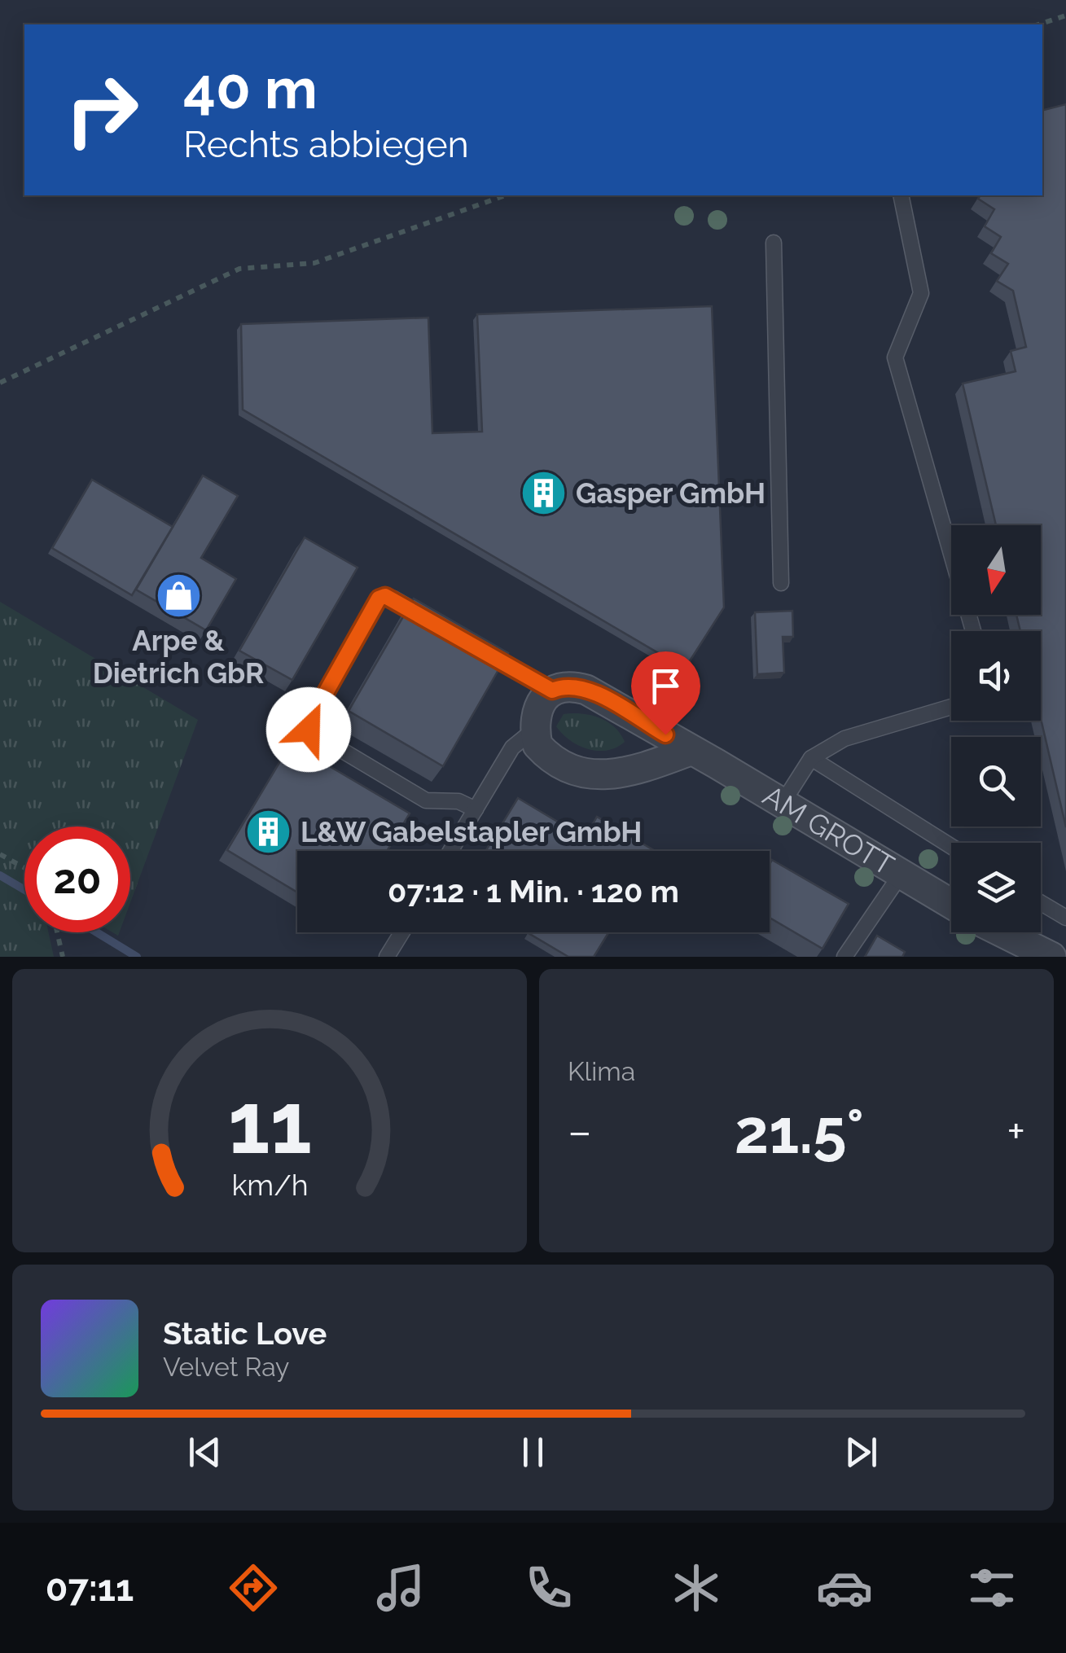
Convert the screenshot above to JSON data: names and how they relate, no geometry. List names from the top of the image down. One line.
{"streets":{"street":["AM GROTT"]},"places":{"building":["Gasper GmbH","L&W Gabelstapler GmbH"],"shop":["Arpe & Dietrich GbR"]},"north":"bottom","page":{"turn":["40 m","Rechts abbiegen"],"limit":"20","trip":"07:12 · 1 Min. · 120 m","tile":"Klima","heat":["−","21.5°","+"],"song":["Static Love","Velvet Ray"],"tabs":"07:11","gauge":["11","km/h"]}}
